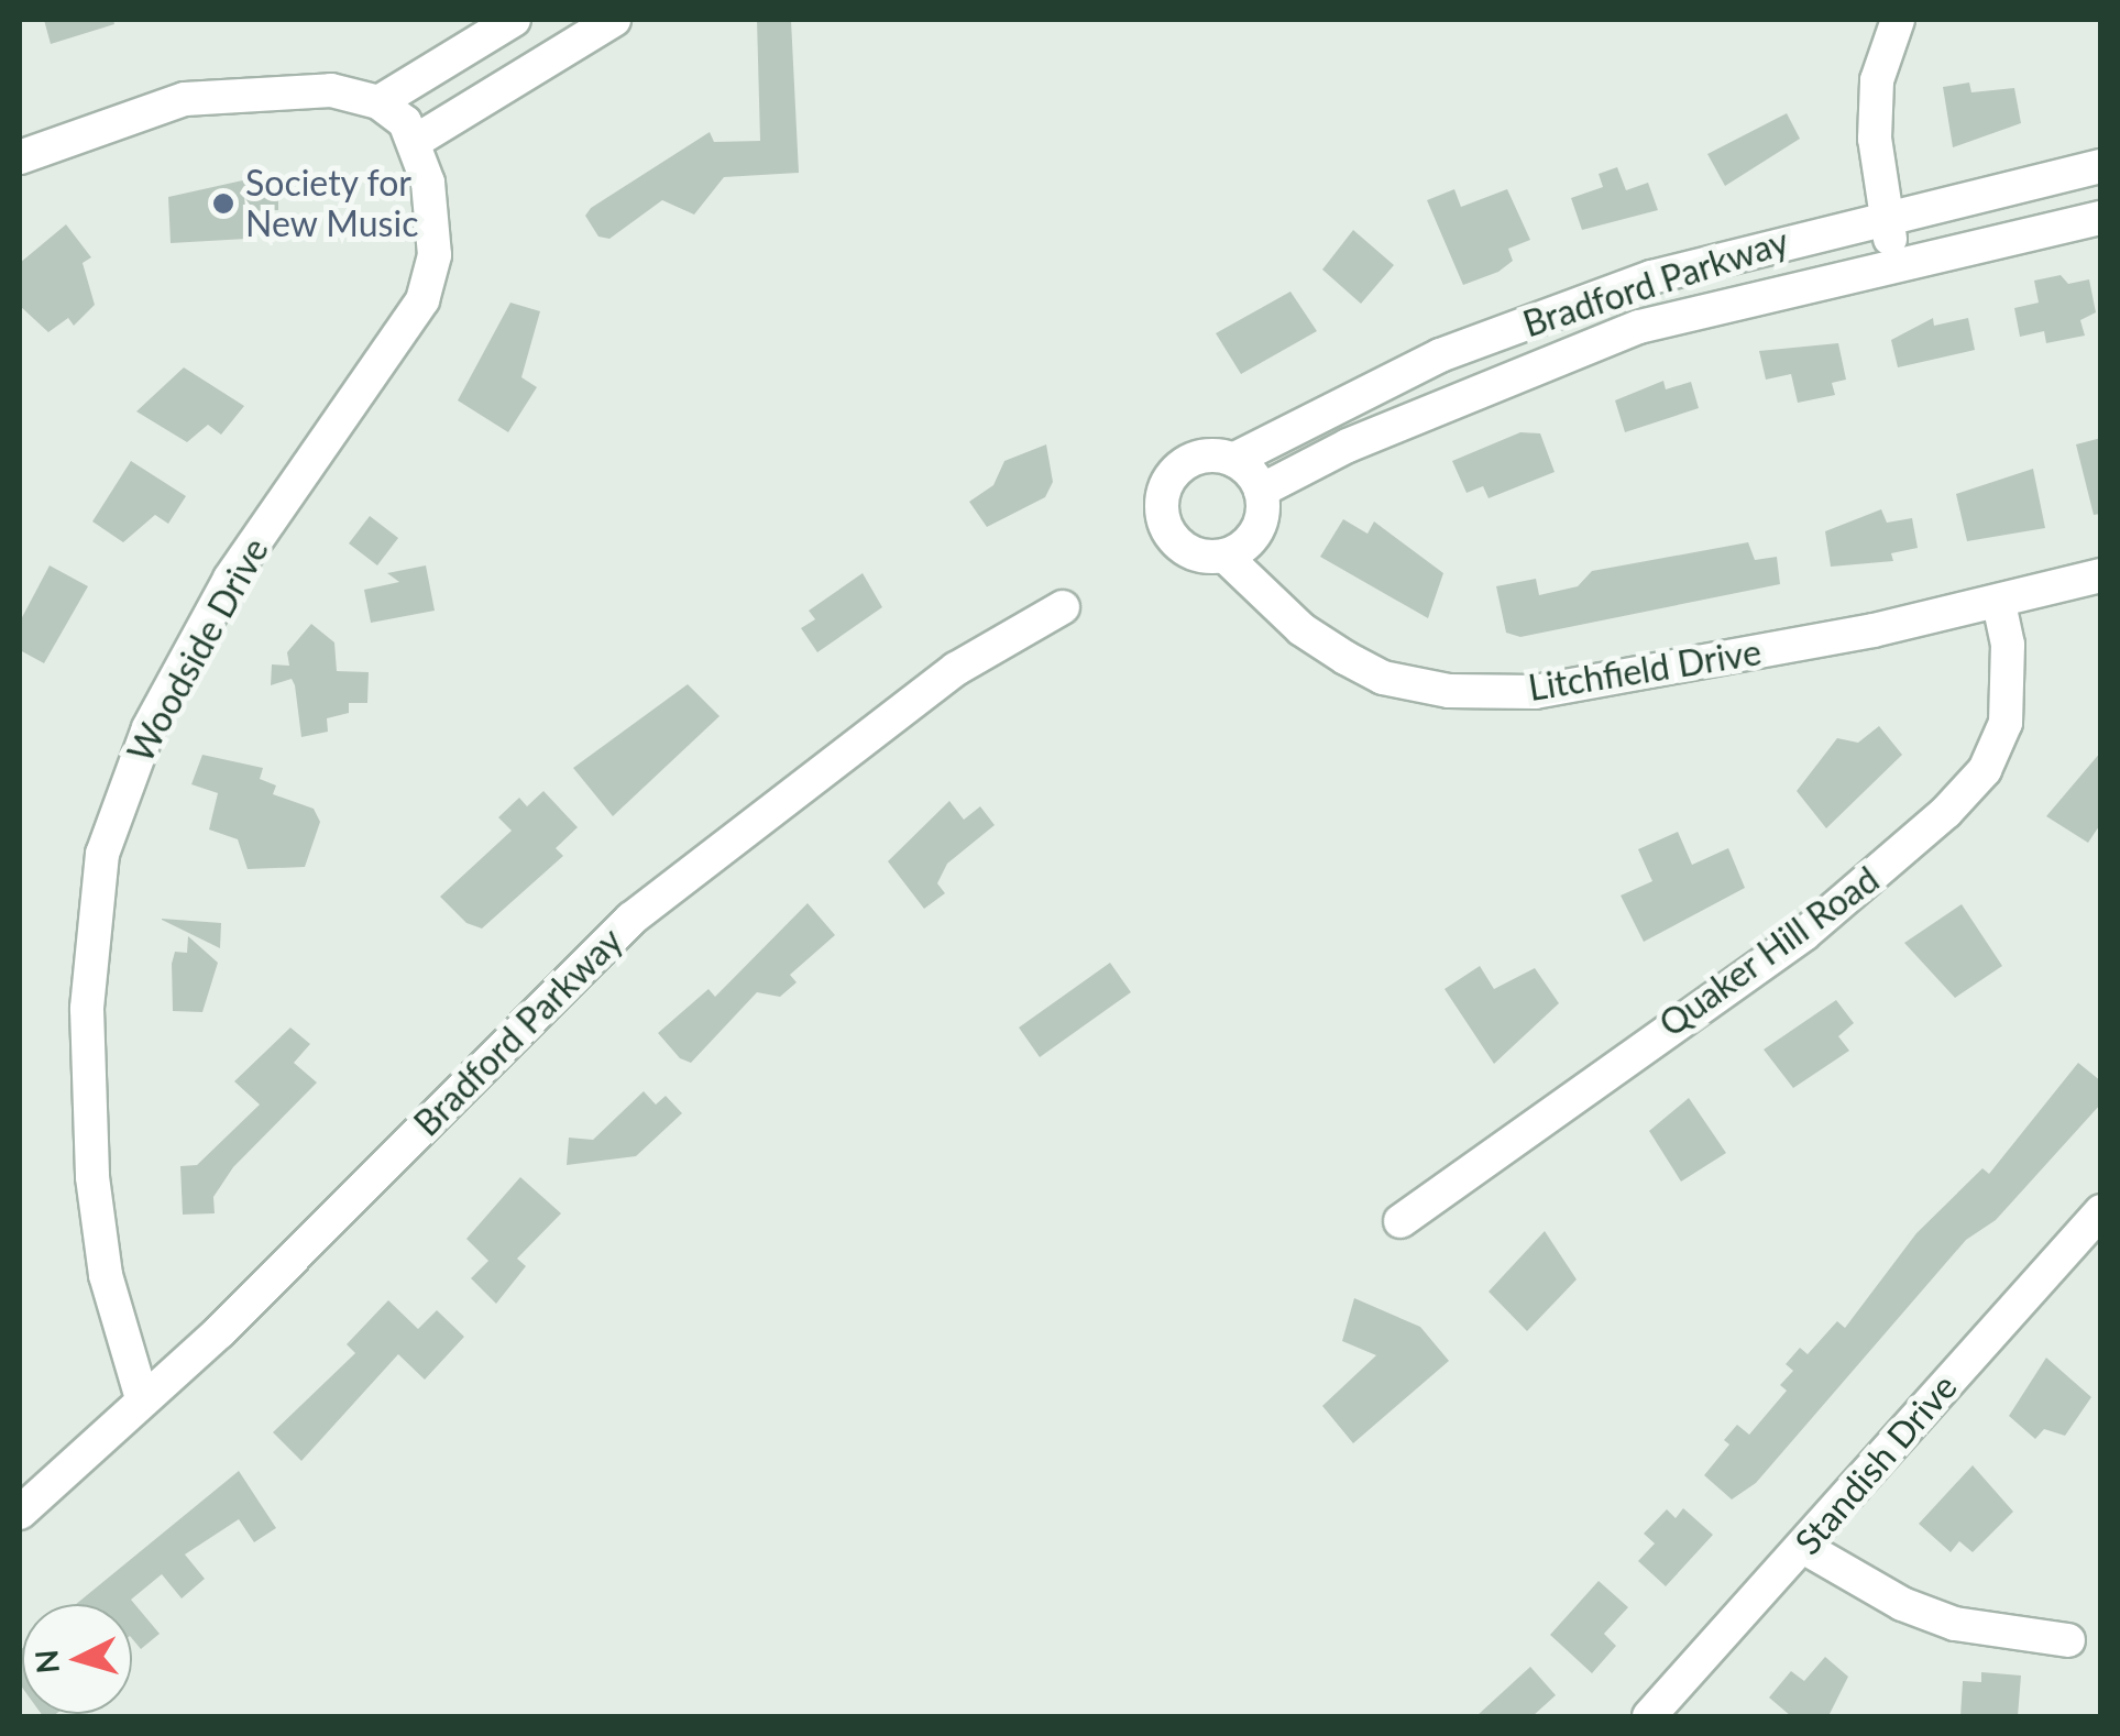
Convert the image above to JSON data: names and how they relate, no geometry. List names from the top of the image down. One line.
{"streets":{"street":["Bradford Parkway","Woodside Drive","Litchfield Drive","Quaker Hill Road","Standish Drive"]},"crossings":[["Bradford Parkway","Woodside Drive"],["Bradford Parkway","Litchfield Drive"],["Litchfield Drive","Quaker Hill Road"]],"places":["Society for New Music"],"north":"left"}
